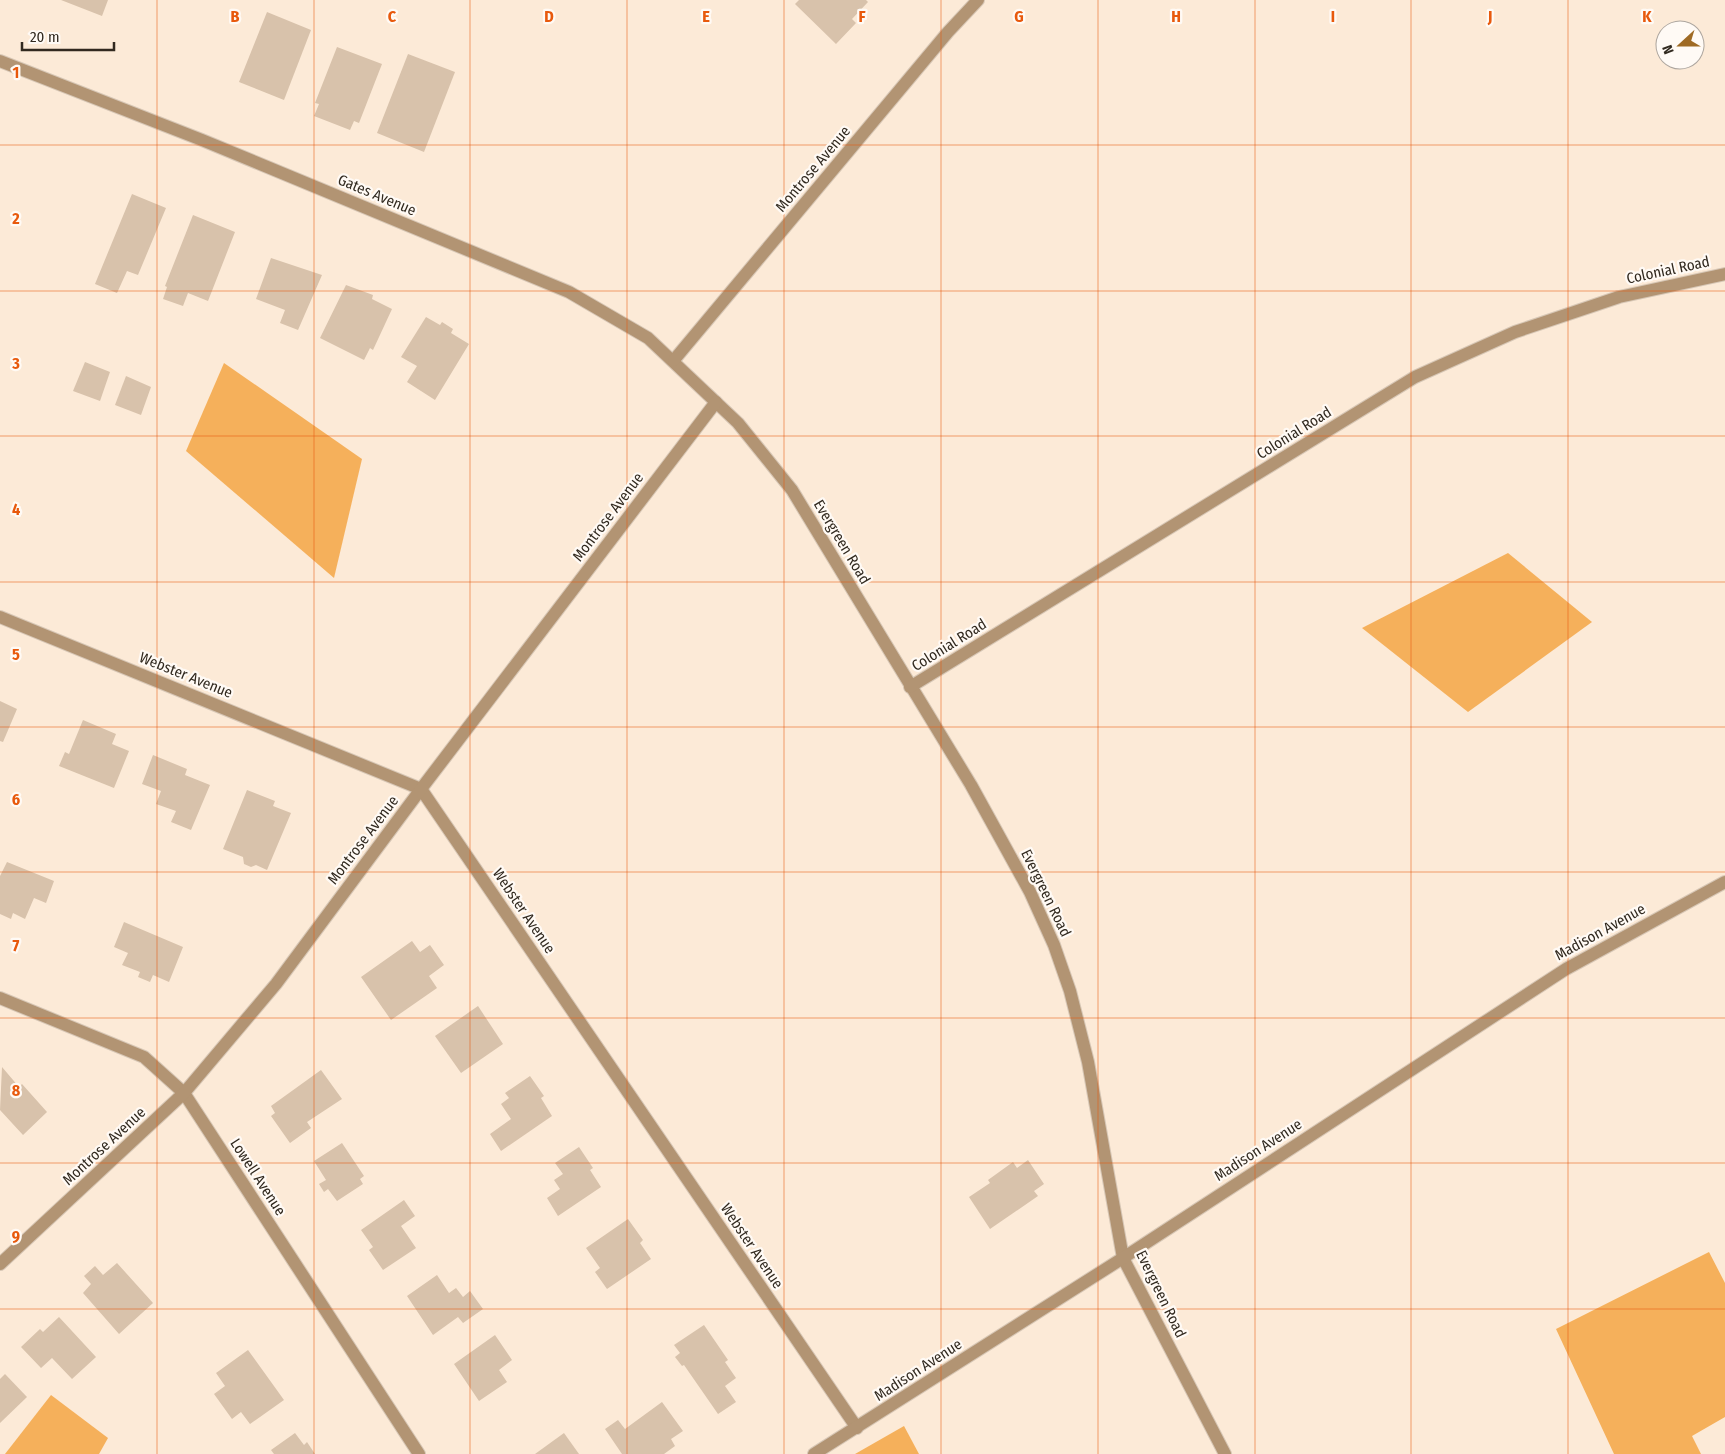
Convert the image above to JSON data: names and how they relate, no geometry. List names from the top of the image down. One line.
{"streets":{"street":["Montrose Avenue","Gates Avenue","Colonial Road","Evergreen Road","Webster Avenue","Madison Avenue","Lowell Avenue"]},"crossings":[["Montrose Avenue","Gates Avenue"],["Montrose Avenue","Evergreen Road"],["Montrose Avenue","Webster Avenue"],["Montrose Avenue","Lowell Avenue"],["Gates Avenue","Evergreen Road"],["Colonial Road","Evergreen Road"],["Evergreen Road","Madison Avenue"],["Webster Avenue","Madison Avenue"]],"scale_bar":"20 m","north":"left","grid":{"columns":["B","C","D","E","F","G","H","I","J","K"],"rows":["1","2","3","4","5","6","7","8","9"]}}
